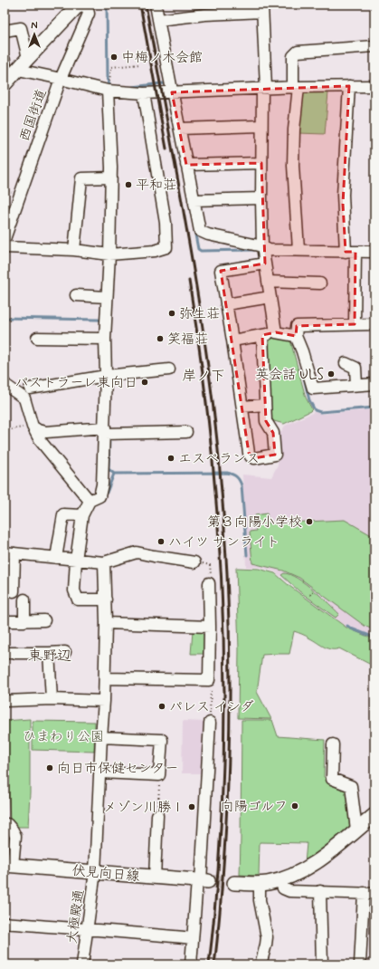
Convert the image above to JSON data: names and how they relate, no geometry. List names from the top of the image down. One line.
{"streets":{"main road":["伏見向日線"],"street":["西国街道","大極殿通"]},"crossings":[["伏見向日線","大極殿通"]],"districts":["岸ノ下","東野辺"],"parks":["ひまわり公園"],"places":["中梅ノ木会館","平和荘","弥生荘","笑福荘","英会話 ULS","パストラーレ東向日","エスぺランス","第３向陽小学校","ハイツ サンライト","パレス イシダ","向日市保健センター","向陽ゴルフ","メゾン川勝Ⅰ"],"north":"top"}
